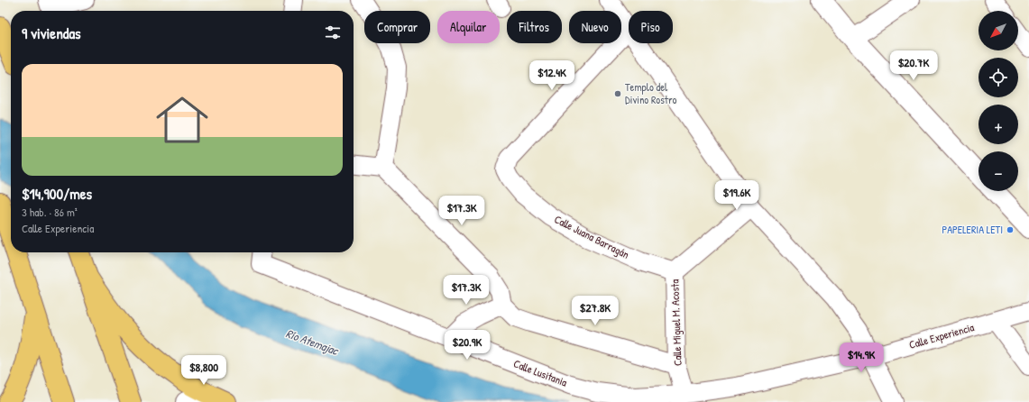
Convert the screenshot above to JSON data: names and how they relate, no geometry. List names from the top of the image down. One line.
{"streets":{"street":["Calle Juana Barragán","Calle Miguel M. Acosta","Calle Experiencia","Calle Lusitania"]},"crossings":[["Calle Juana Barragán","Calle Miguel M. Acosta"],["Calle Miguel M. Acosta","Calle Experiencia"],["Calle Miguel M. Acosta","Calle Lusitania"],["Calle Experiencia","Calle Lusitania"]],"water":["Río Atemajac"],"places":["Templo del Divino Rostro","PAPELERIA LETI"],"north":"bottom left","page":{"map_buttons":["+","−"],"chip":["Comprar","Alquilar","Filtros","Nuevo","Piso"],"heading":"9 viviendas","price":["$20.7K","$12.4K","$19.6K","$17.3K","$17.3K","$27.8K","$20.9K","$14.9K","$8,800"],"list":[{"name":"$14,900/mes","note":"3 hab. · 86 m² · Calle Experiencia"}]}}
